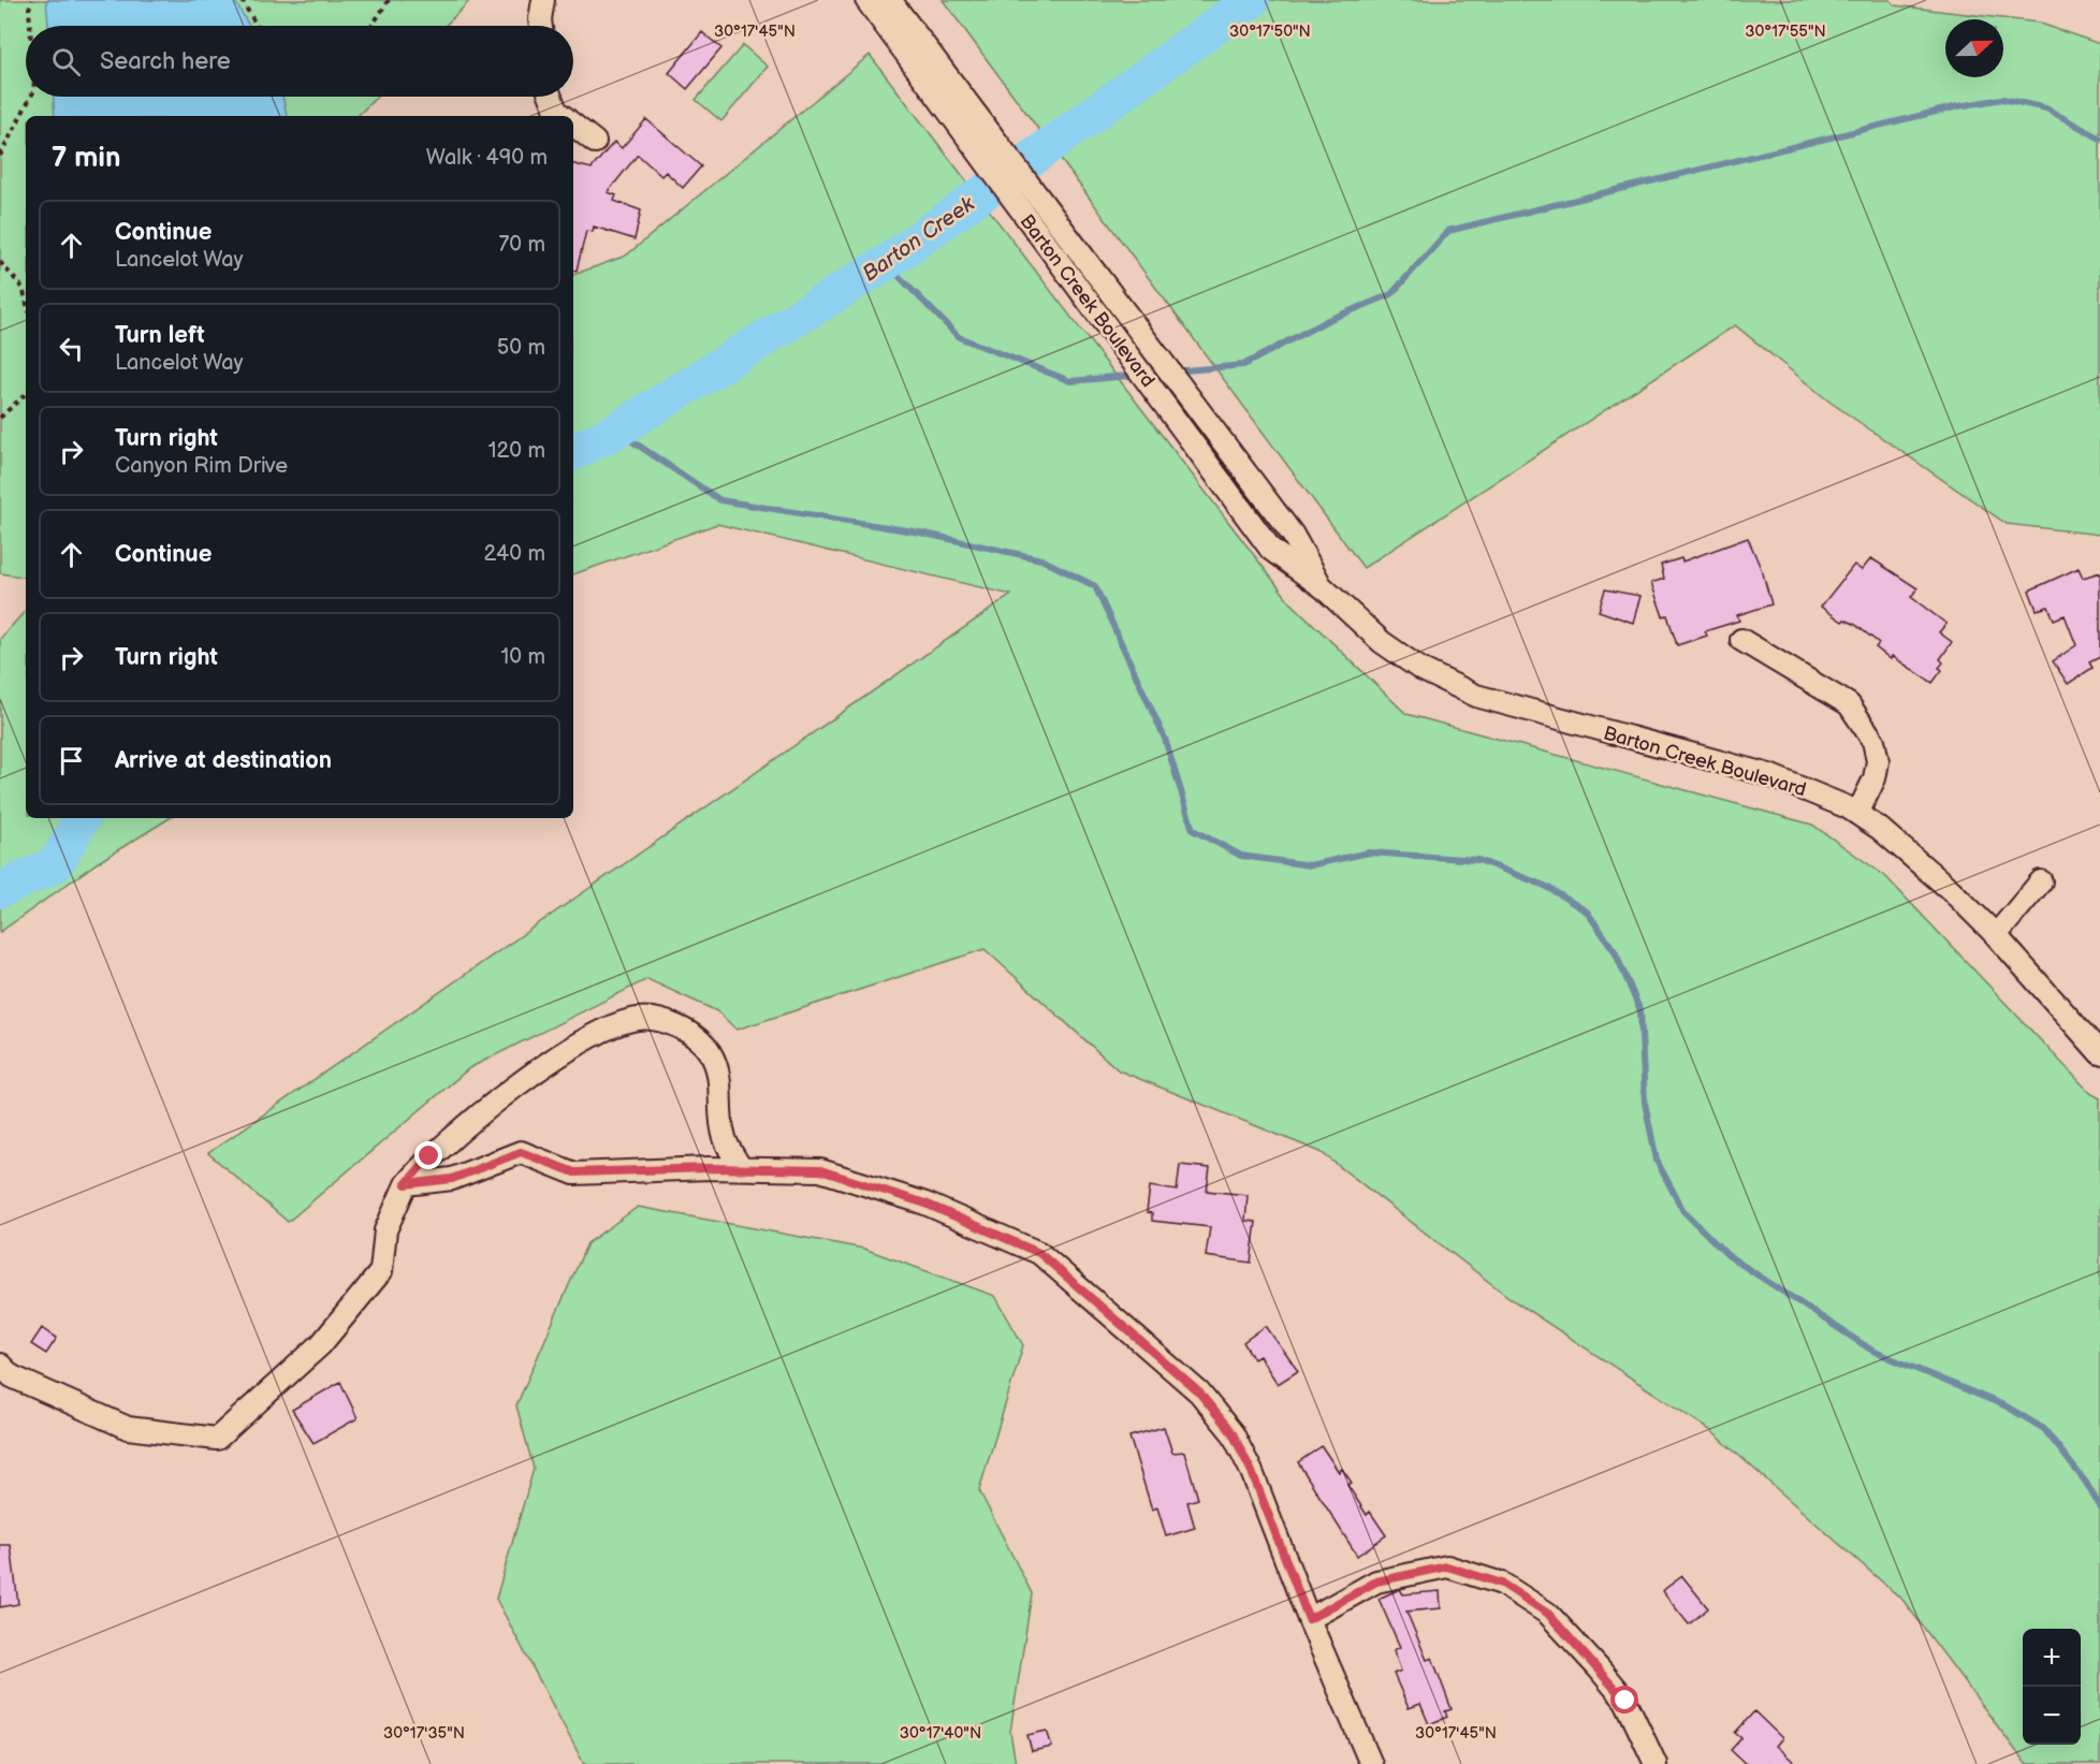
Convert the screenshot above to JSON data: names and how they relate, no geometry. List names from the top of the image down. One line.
{"streets":{"street":["Barton Creek Boulevard"]},"water":["Barton Creek"],"north":"right","page":{"search":"Search here","heading":["7 min","Walk · 490 m"],"list":[["Continue","Lancelot Way","70 m"],["Turn left","Lancelot Way","50 m"],["Turn right","Canyon Rim Drive","120 m"],["Continue","240 m"],["Turn right","10 m"],"Arrive at destination"],"map_buttons":["+","−"]},"coordinates":["30°17'45\"N","30°17'50\"N","30°17'55\"N","30°17'35\"N","30°17'40\"N"]}
